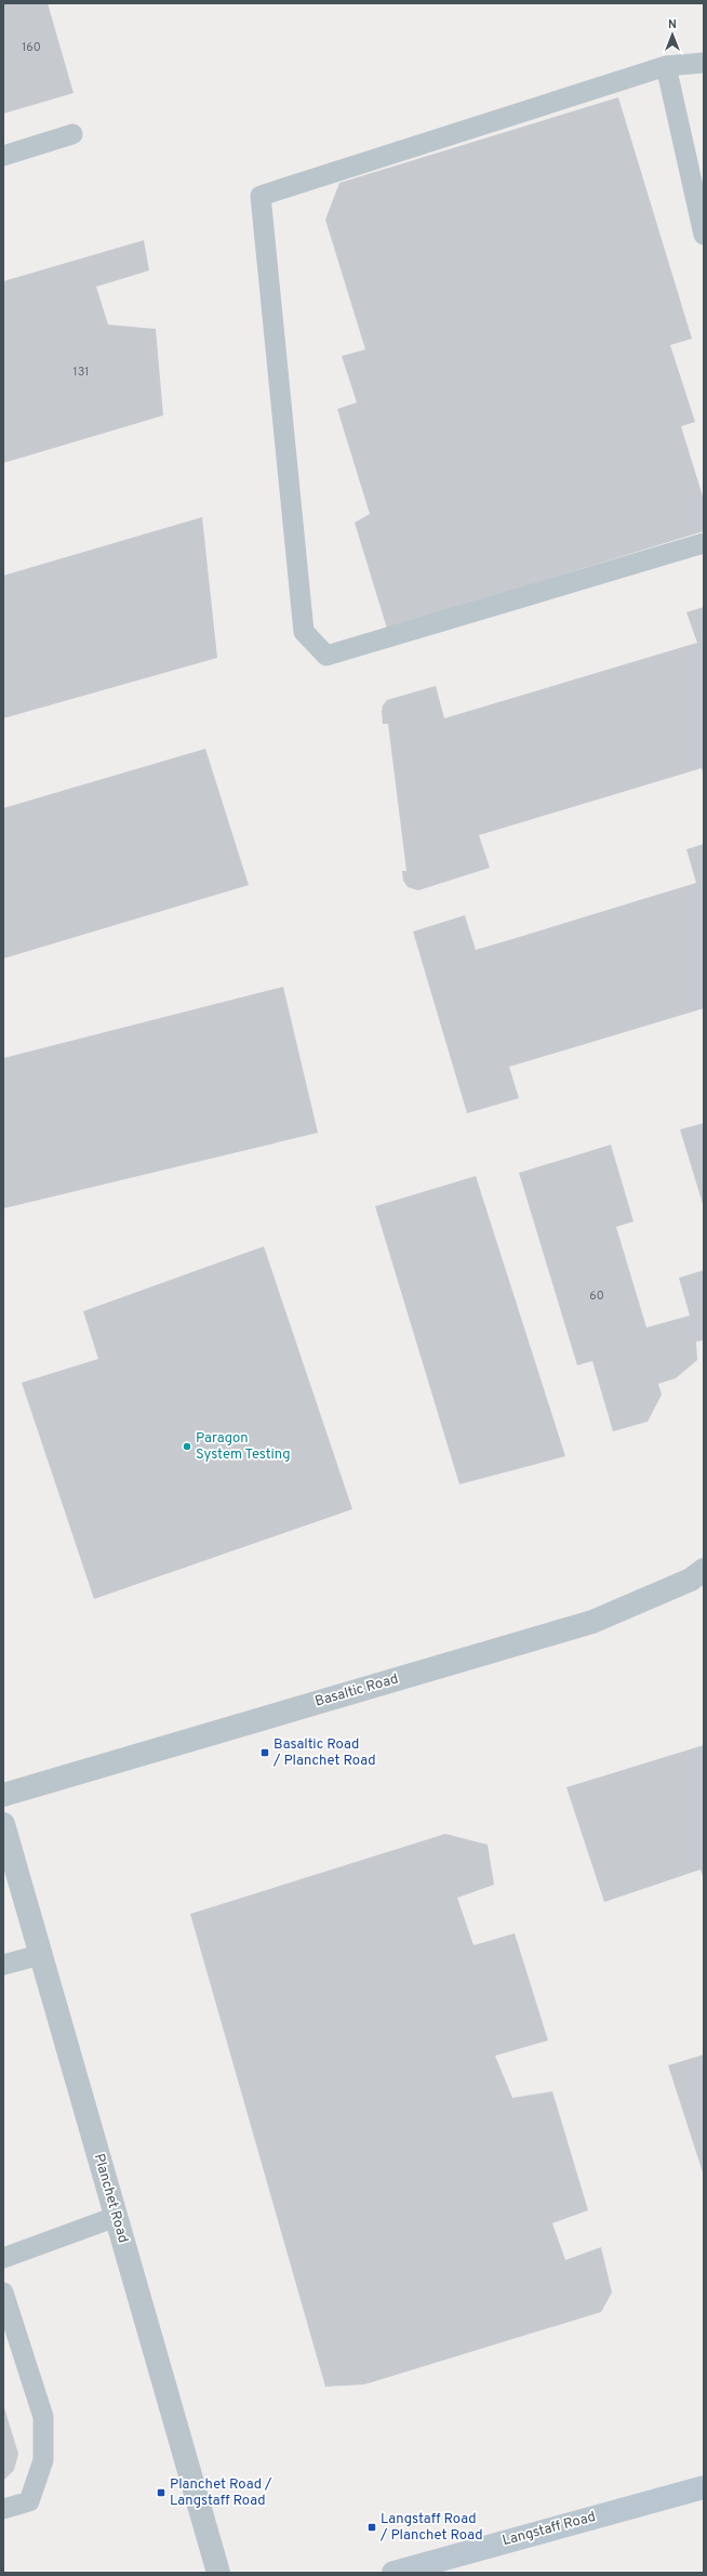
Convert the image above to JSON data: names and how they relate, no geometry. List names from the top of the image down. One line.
{"streets":{"main road":["Langstaff Road"],"street":["Basaltic Road","Planchet Road"]},"places":{"other":["Paragon System Testing"],"transit":["Basaltic Road / Planchet Road","Planchet Road / Langstaff Road","Langstaff Road / Planchet Road"]},"house_numbers":["160","131","60"],"north":"top"}
